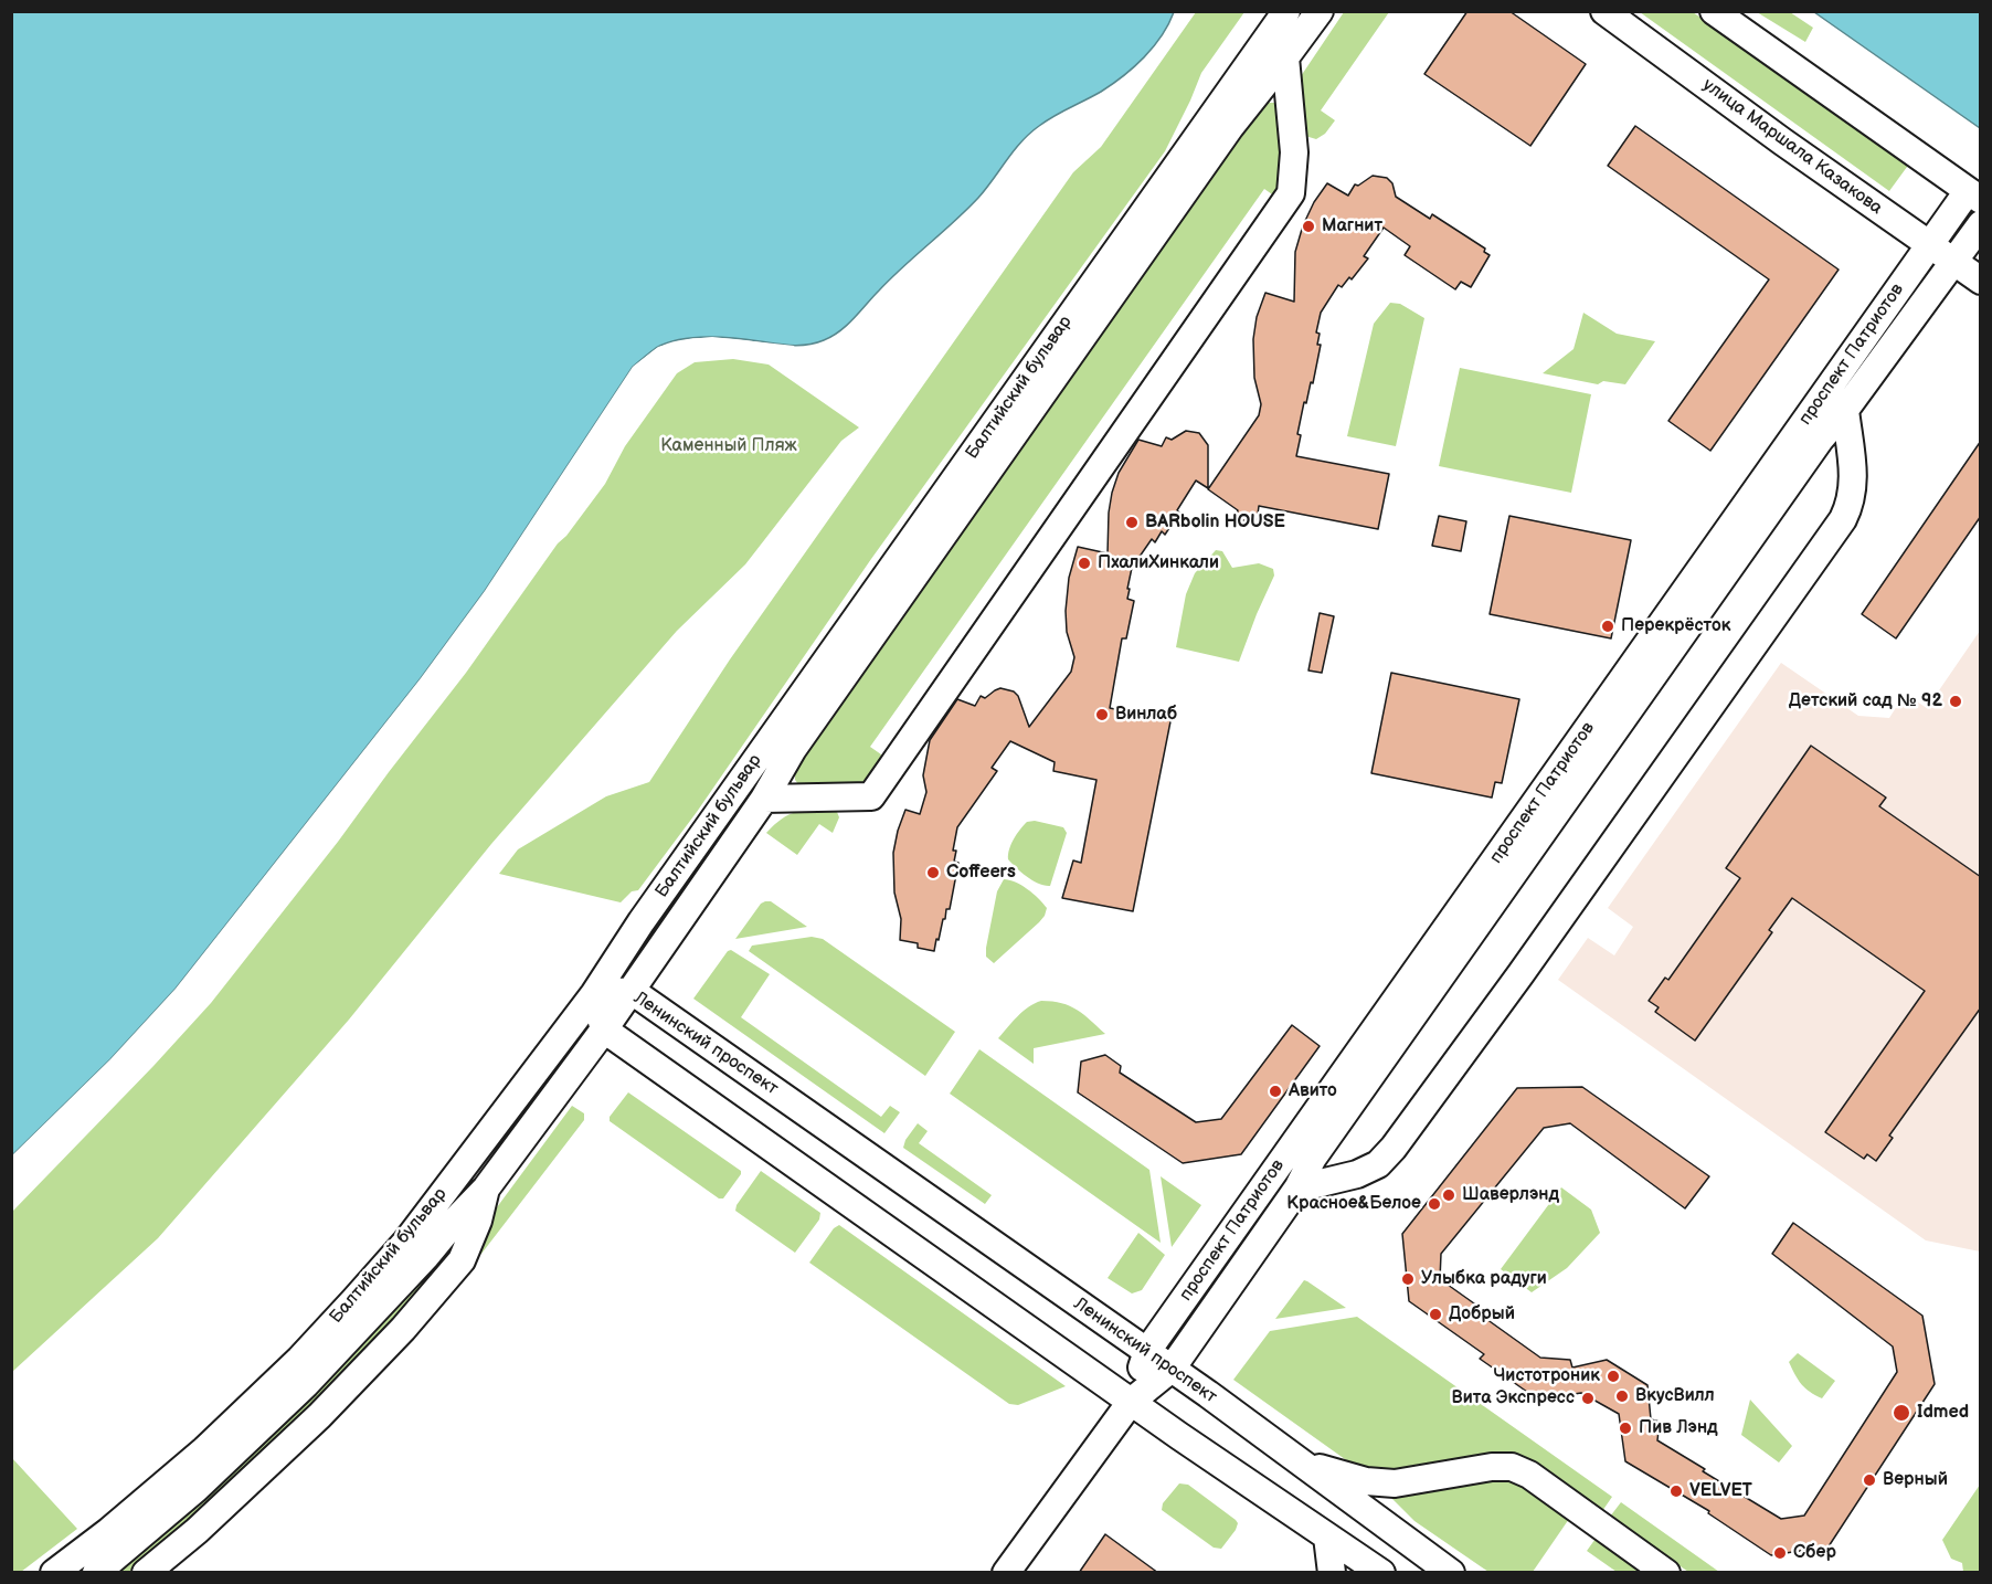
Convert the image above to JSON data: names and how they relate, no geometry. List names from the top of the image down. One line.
{"streets":{"street":["улица Маршала Казакова","проспект Патриотов","Балтийский бульвар","Ленинский проспект"]},"crossings":[["улица Маршала Казакова","проспект Патриотов"],["проспект Патриотов","Ленинский проспект"],["Балтийский бульвар","Ленинский проспект"]],"parks":["Каменный Пляж"],"places":["Магнит","BARbolin HOUSE","ПхалиХинкали","Перекрёсток","Детский сад № 92","Винлаб","Coffeers","Авито","Шаверлэнд","Красное&Белое","Улыбка радуги","Добрый","Чистотроник","ВкусВилл","Вита Экспресс","Idmed","Пив Лэнд","Верный","VELVET","Сбер"]}
